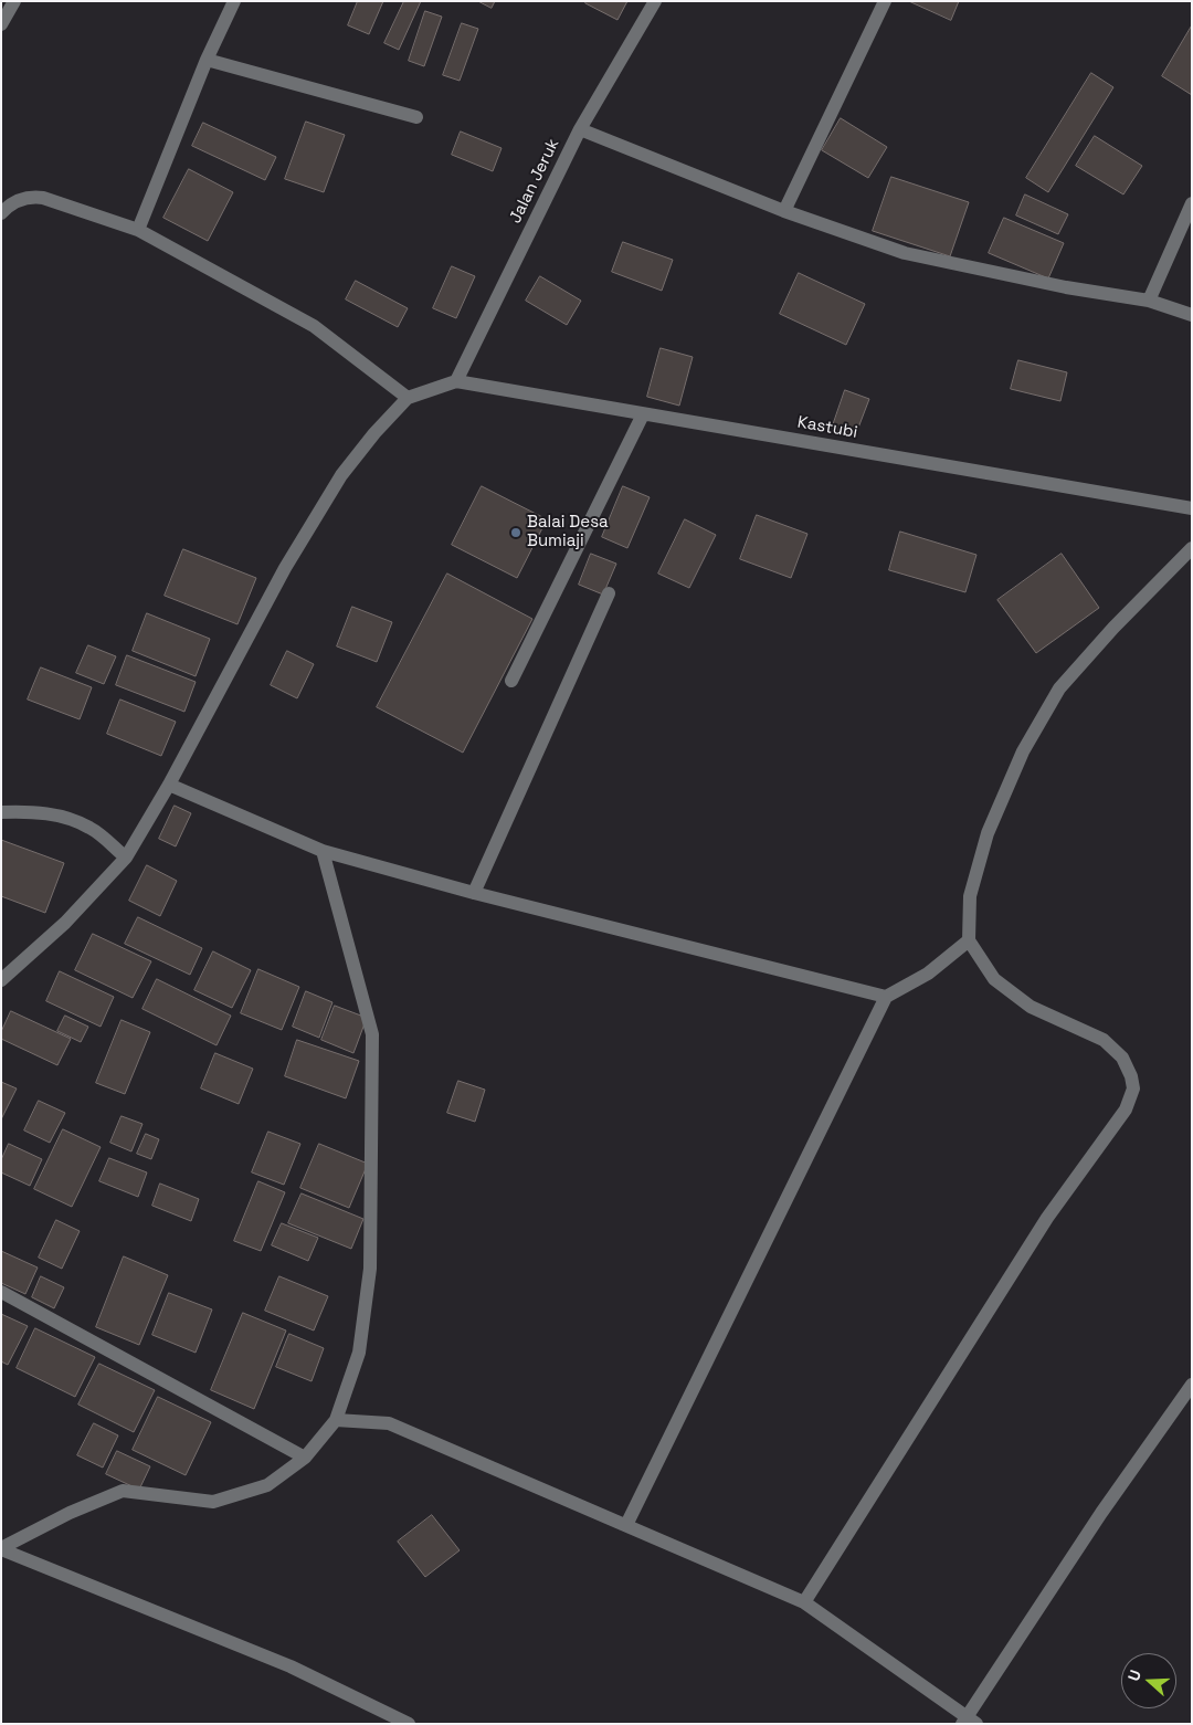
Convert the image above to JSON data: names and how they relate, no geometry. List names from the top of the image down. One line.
{"streets":{"street":["Jalan Jeruk","Kastubi"]},"crossings":[["Jalan Jeruk","Kastubi"]],"places":["Balai Desa Bumiaji"],"north":"left"}
